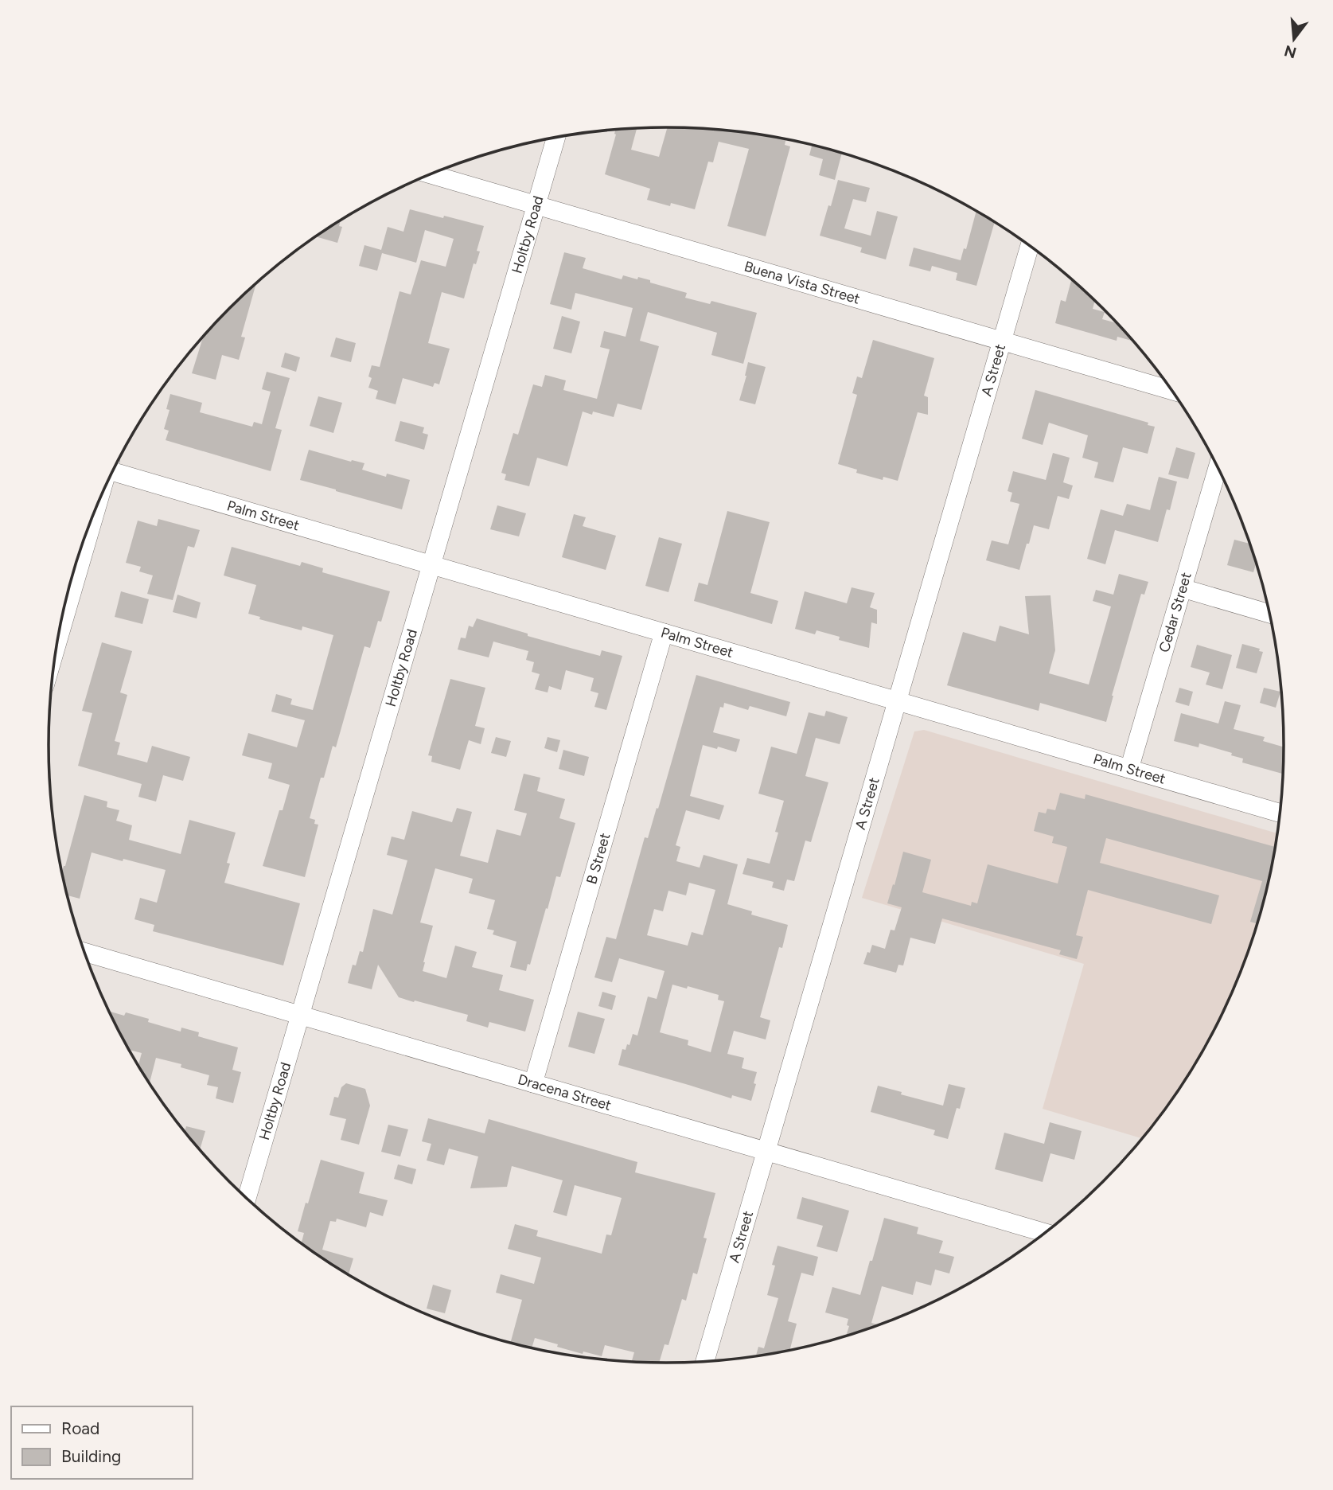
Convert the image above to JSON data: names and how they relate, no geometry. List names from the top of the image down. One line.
{"streets":{"street":["Holtby Road","Buena Vista Street","A Street","Palm Street","Cedar Street","B Street","Dracena Street"]},"crossings":[["Holtby Road","Buena Vista Street"],["Holtby Road","Palm Street"],["Holtby Road","Dracena Street"],["Buena Vista Street","A Street"],["A Street","Palm Street"],["A Street","Dracena Street"],["Palm Street","Cedar Street"],["Palm Street","B Street"],["B Street","Dracena Street"]],"legend":["Road","Building"],"north":"bottom"}
